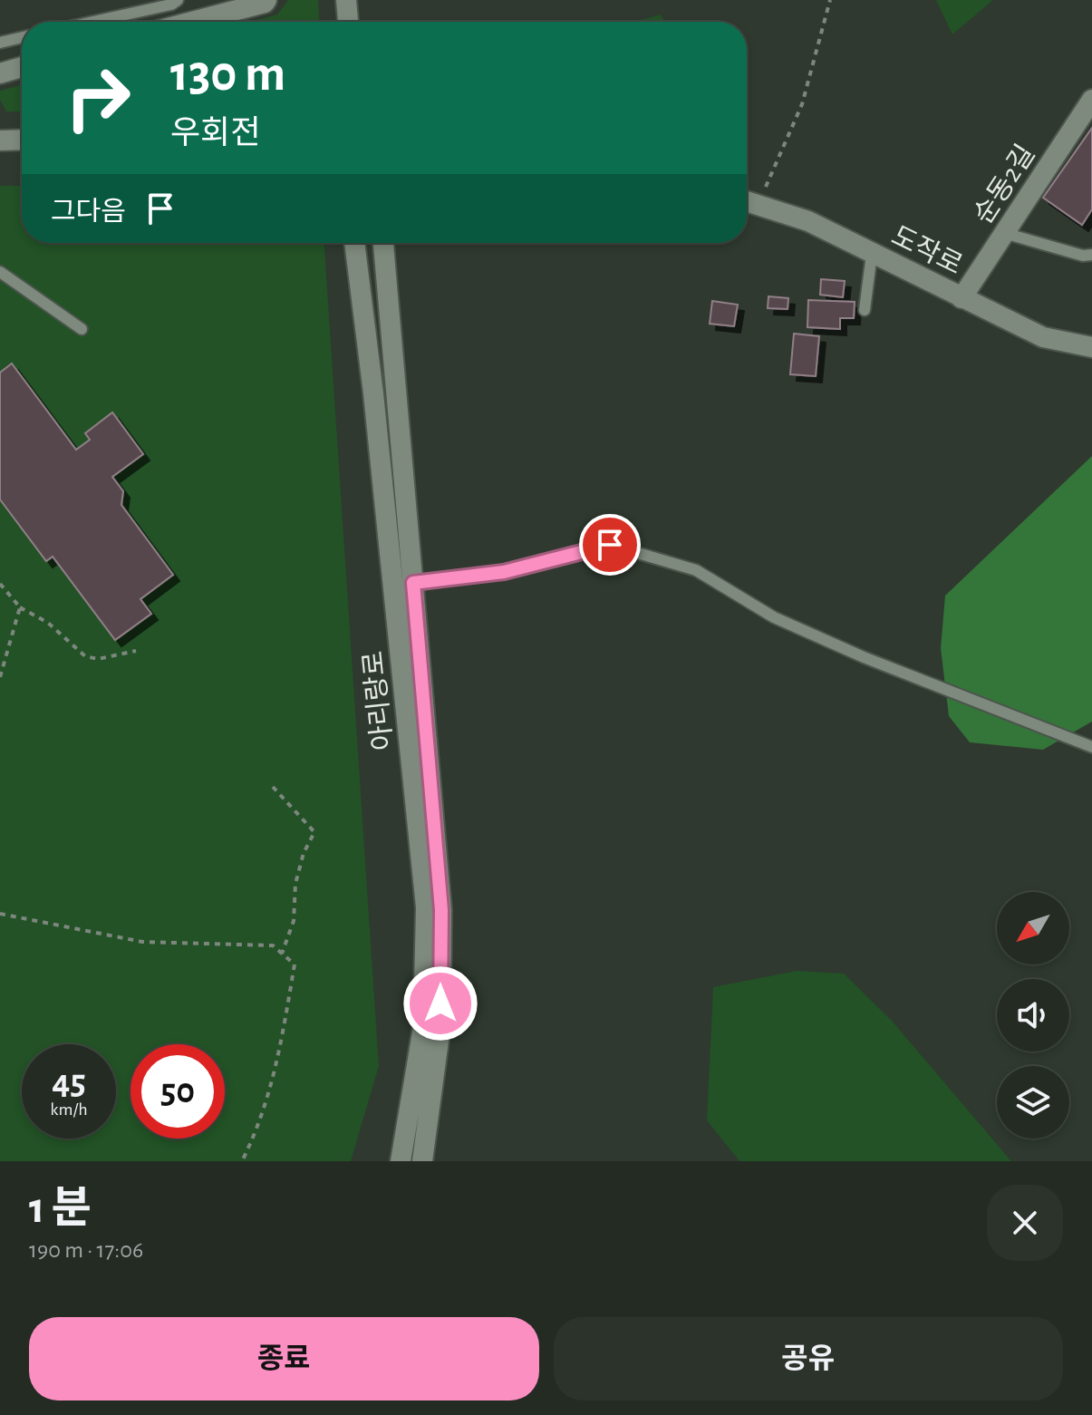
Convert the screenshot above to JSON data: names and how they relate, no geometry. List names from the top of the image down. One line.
{"streets":{"main road":["순동2길","도작로","아리랑로"]},"crossings":[["순동2길","도작로"]],"north":"bottom left","page":{"turn":["130 m","우회전"],"then":"그다음","speed":"45 km/h","limit":"50","heading":["1 분","190 m · 17:06"],"buttons":["종료","공유"]}}
